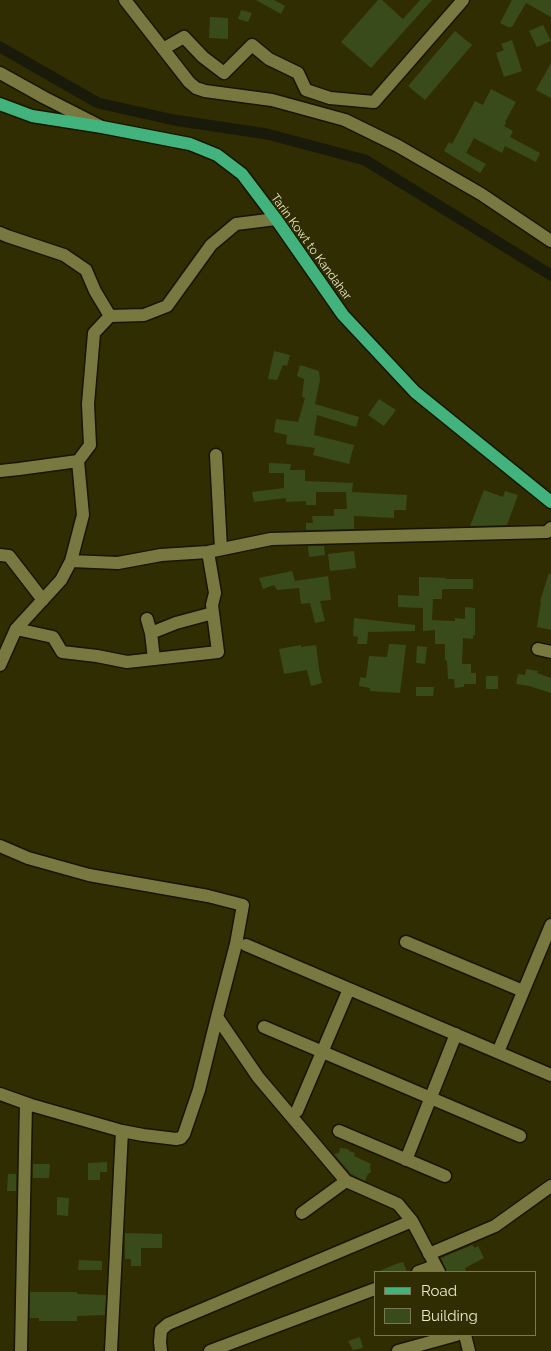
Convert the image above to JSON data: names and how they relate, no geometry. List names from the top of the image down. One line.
{"streets":{"main road":["Tarin Kowt to Kandahar"]},"legend":["Road","Building"]}
